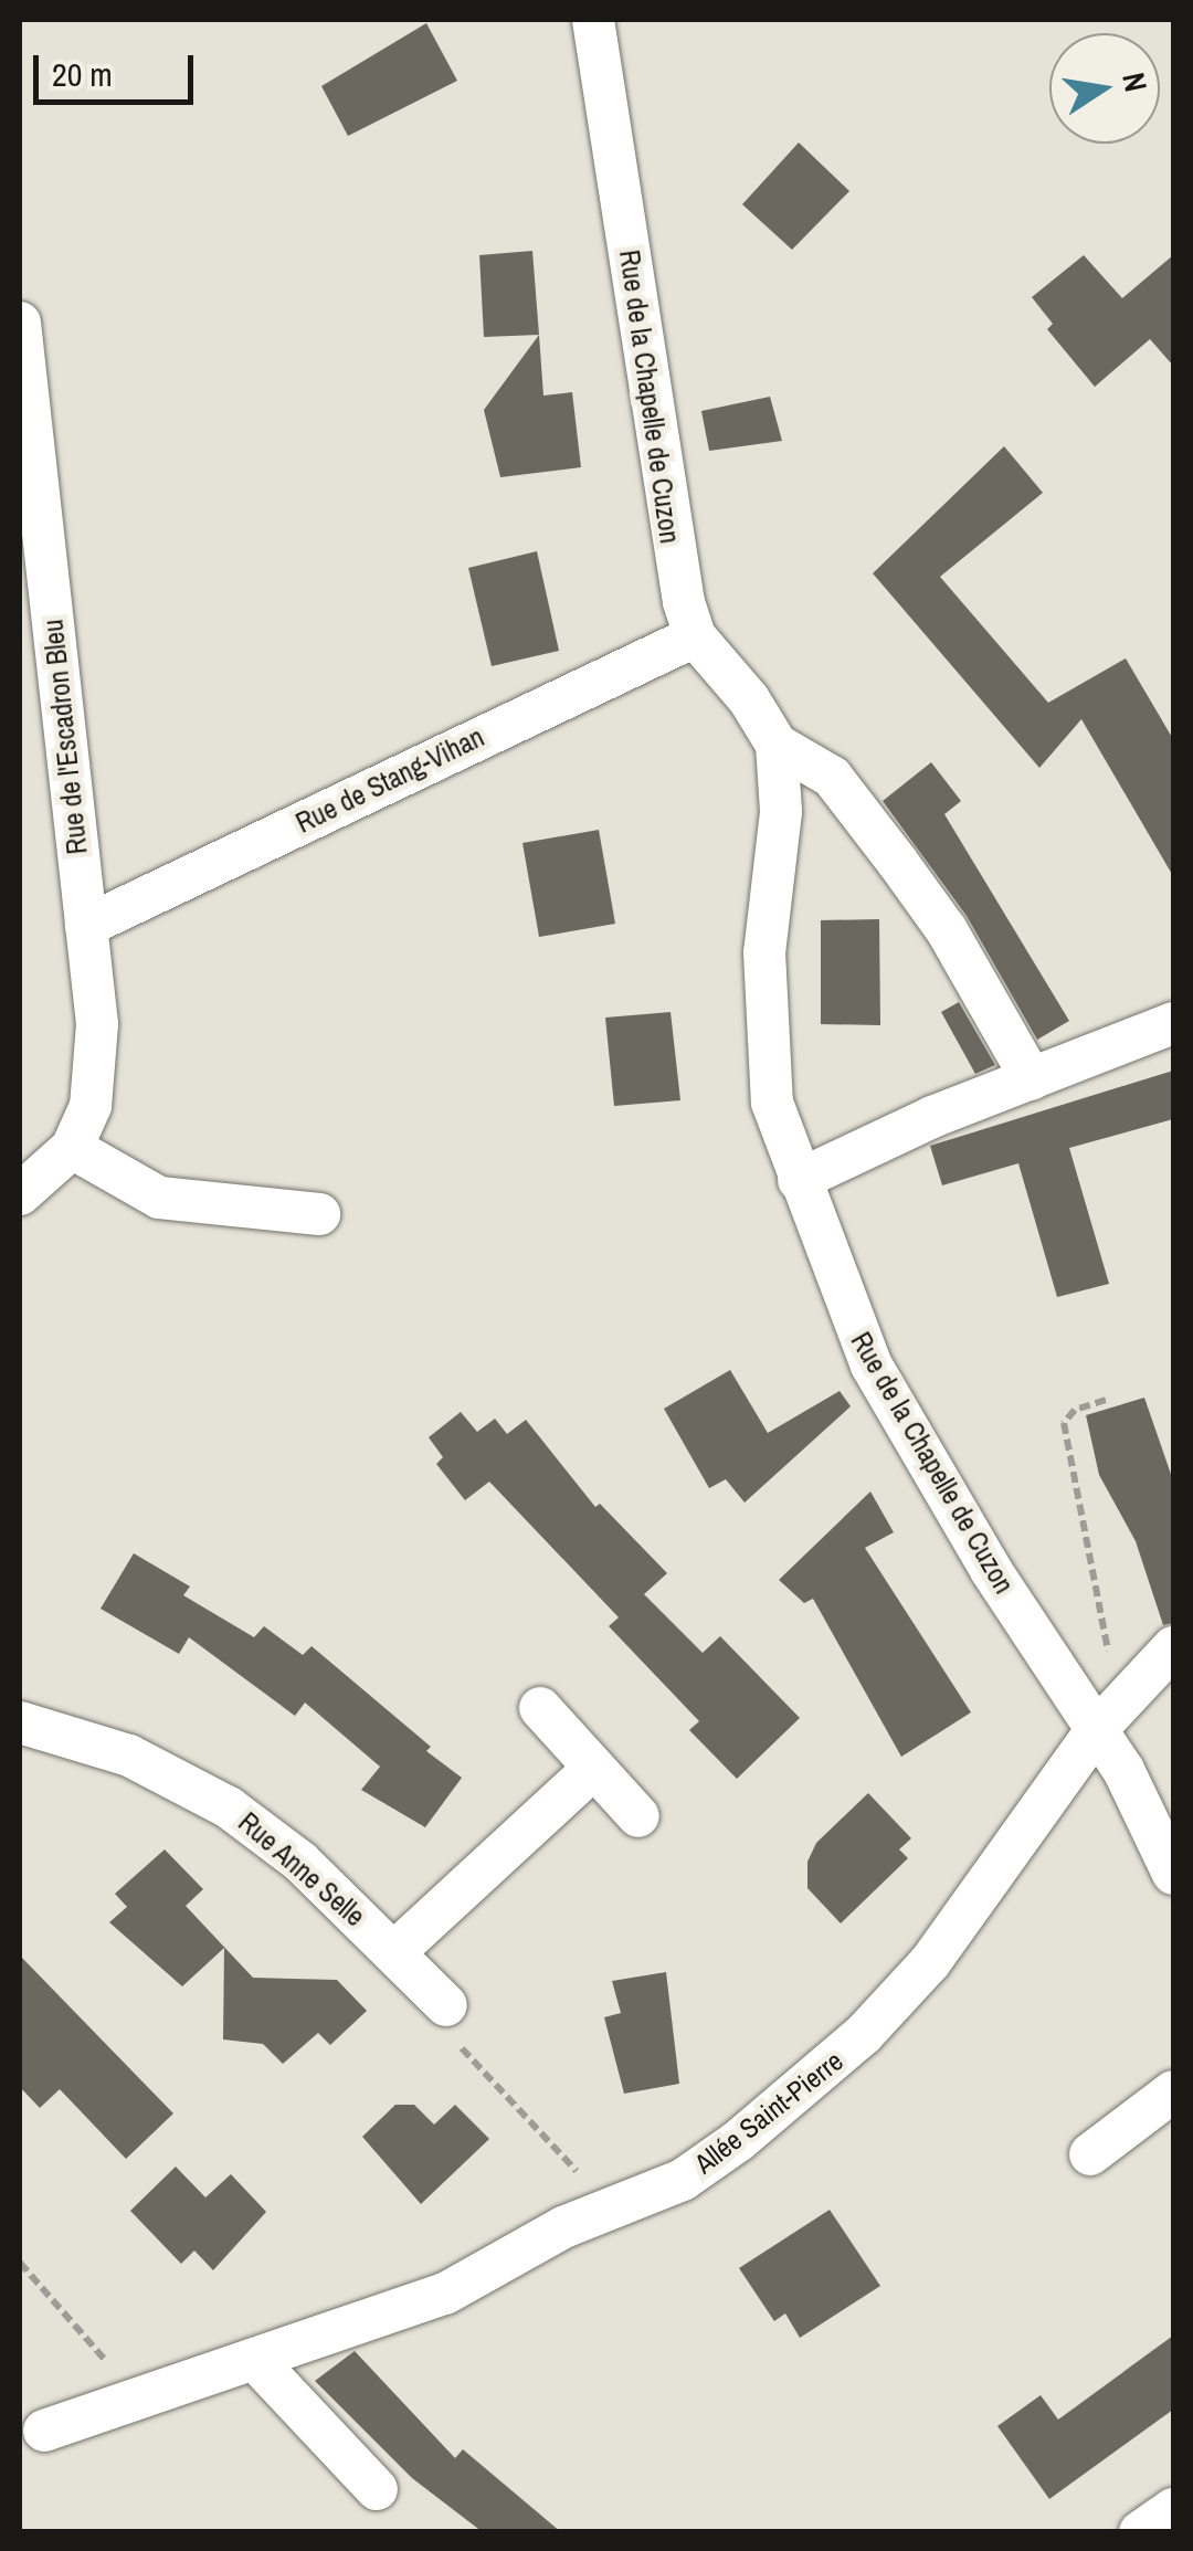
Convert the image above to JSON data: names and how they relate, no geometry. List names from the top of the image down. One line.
{"streets":{"street":["Rue de la Chapelle de Cuzon","Rue de l'Escadron Bleu","Rue de Stang-Vihan","Rue Anne Selle","Allée Saint-Pierre"]},"crossings":[["Rue de la Chapelle de Cuzon","Rue de Stang-Vihan"],["Rue de la Chapelle de Cuzon","Allée Saint-Pierre"],["Rue de l'Escadron Bleu","Rue de Stang-Vihan"]],"scale_bar":"20 m","north":"right"}
